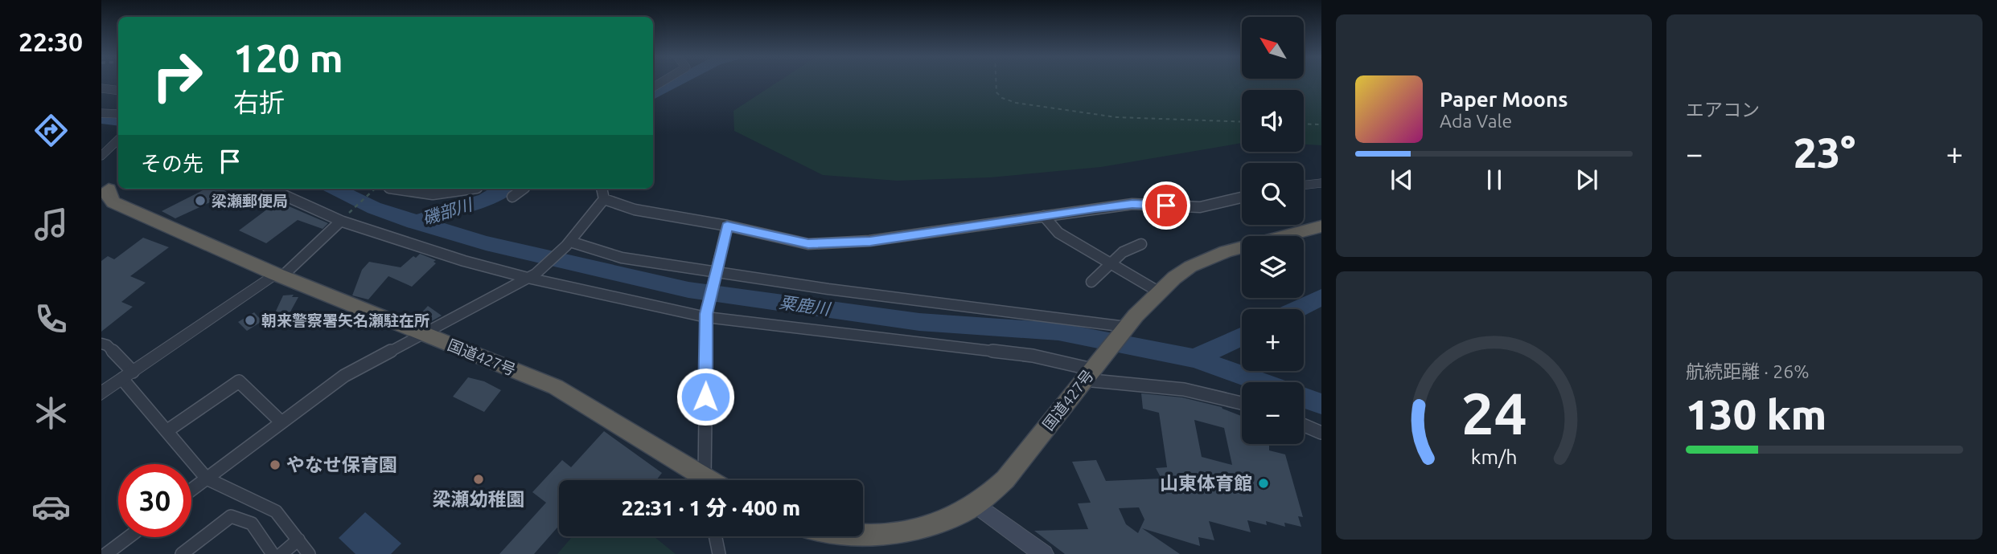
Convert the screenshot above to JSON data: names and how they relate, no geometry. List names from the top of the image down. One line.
{"streets":{"highway":["国道427号"]},"water":["磯部川","粟鹿川"],"places":["梁瀬郵便局","朝来警察署矢名瀬駐在所","やなせ保育園","梁瀬幼稚園","山東体育館"],"north":"top left","page":{"tabs":"22:30","tile":["エアコン",["航続距離 · 26%","130 km"]],"map_buttons":["+","−"],"turn":["120 m","右折"],"song":["Paper Moons","Ada Vale"],"heat":["−","23°","+"],"then":"その先","limit":"30","trip":"22:31 · 1 分 · 400 m","gauge":["24","km/h"]}}
